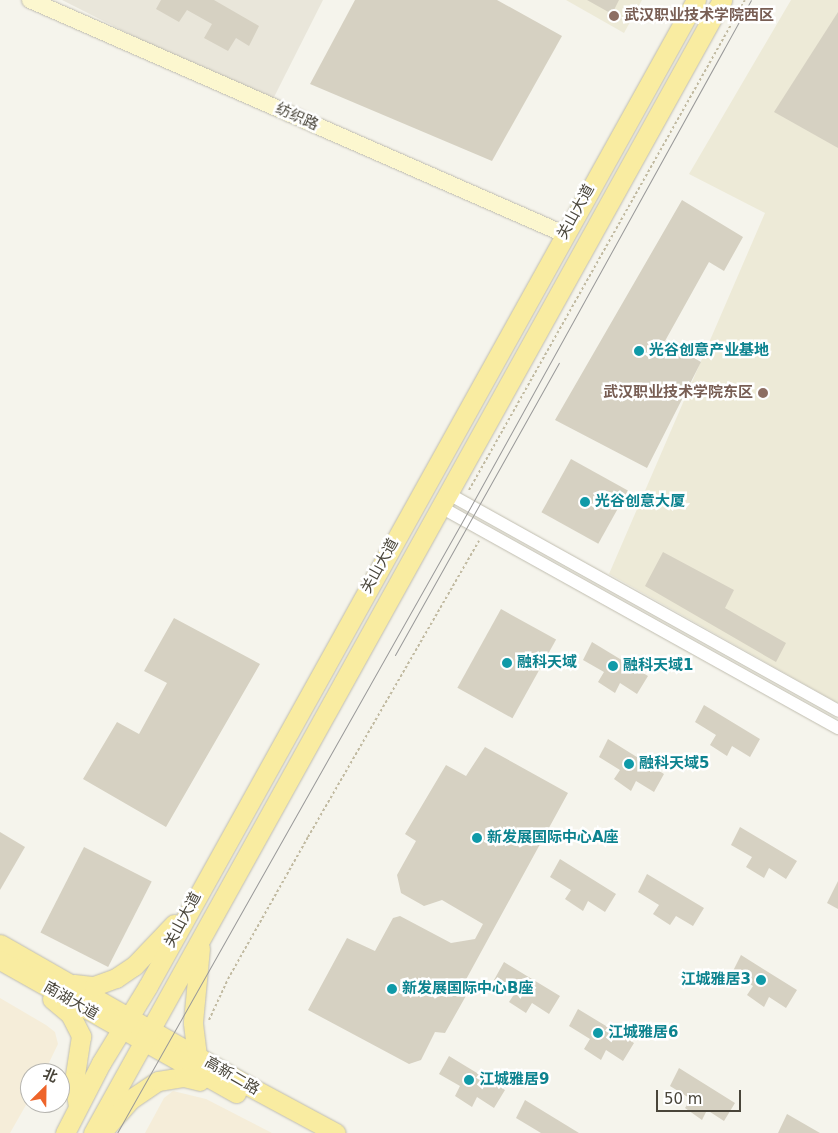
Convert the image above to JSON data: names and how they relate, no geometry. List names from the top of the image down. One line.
{"streets":{"main road":["纺织路","关山大道","南湖大道","高新二路"]},"crossings":[["纺织路","关山大道"],["关山大道","南湖大道"],["关山大道","高新二路"],["南湖大道","高新二路"]],"places":["武汉职业技术学院西区","光谷创意产业基地","武汉职业技术学院东区","光谷创意大厦","融科天域","融科天域1","融科天域5","新发展国际中心A座","江城雅居3","新发展国际中心B座","江城雅居6","江城雅居9"],"scale_bar":"50 m","north":"top right"}
